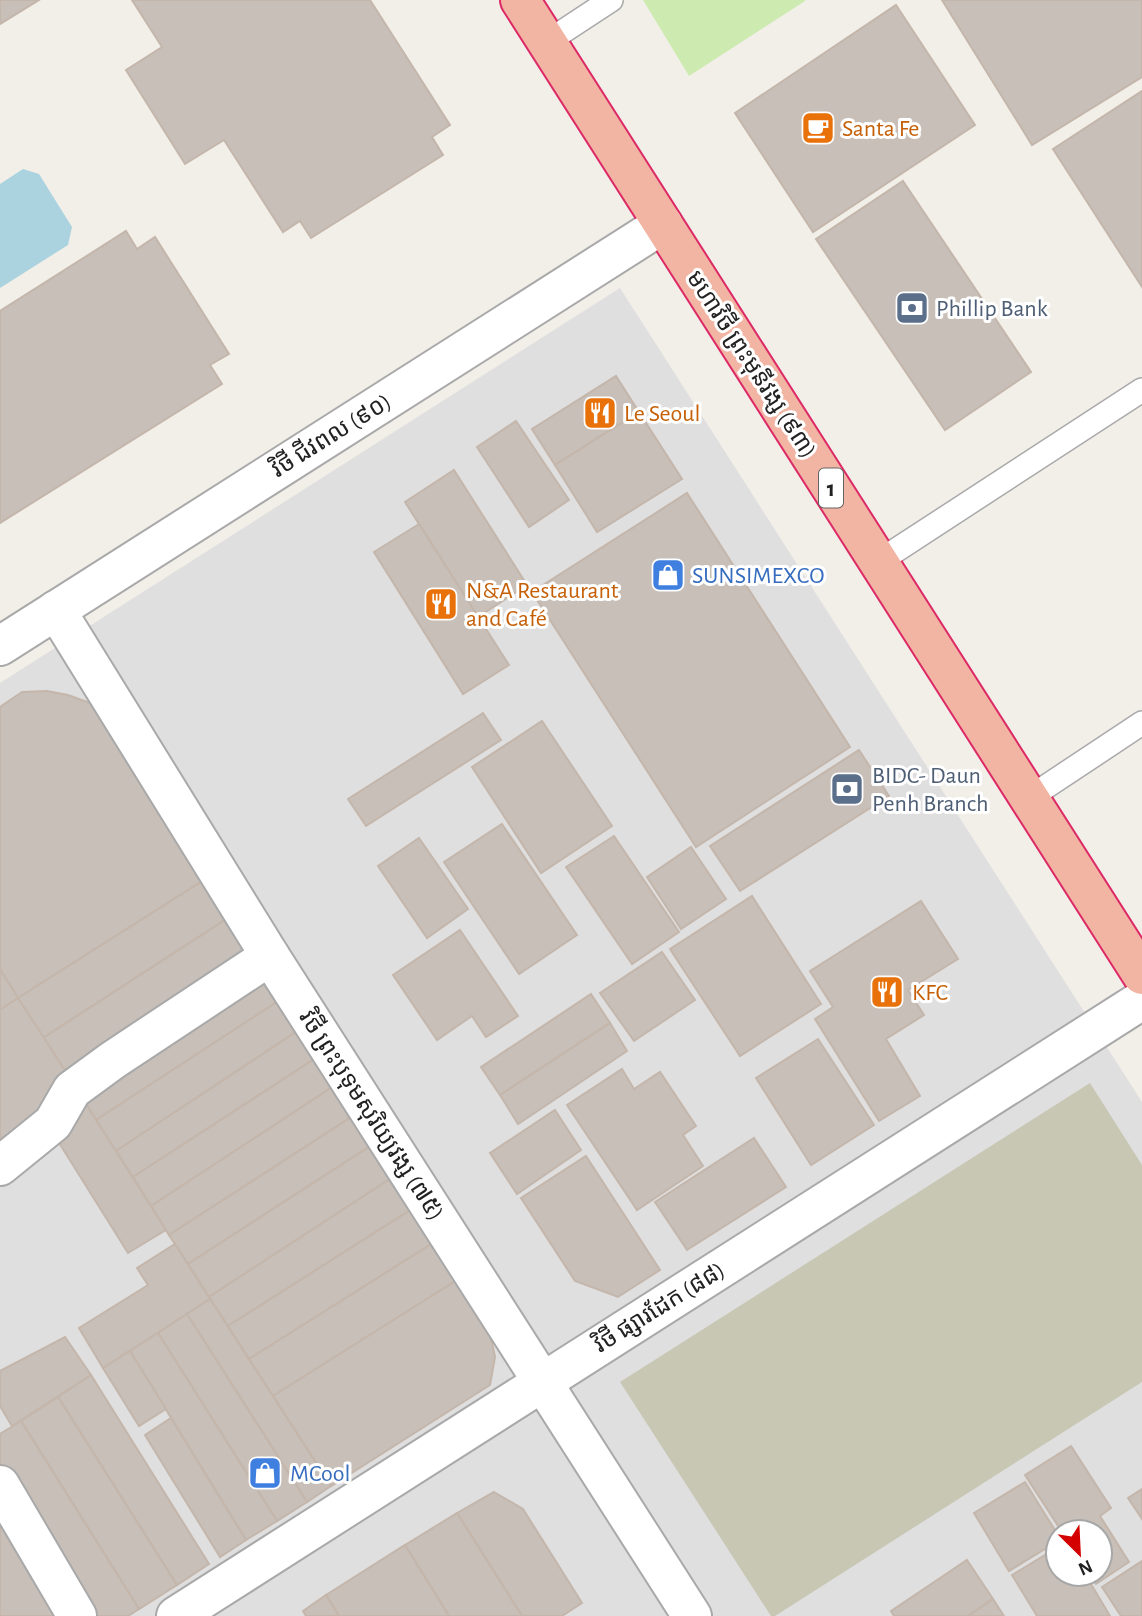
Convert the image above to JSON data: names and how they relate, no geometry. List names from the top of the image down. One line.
{"streets":{"highway":["មហាវិថី ព្រះមុនីវង្ស (៩៣)","1"],"street":["វិថី ជីវពល (៩០)","វិថី ព្រះបុទុមសុរិយ្យវង្ស (៧៥)","វិថី ផ្សារដែក (៨៨)"]},"crossings":[["មហាវិថី ព្រះមុនីវង្ស (៩៣)","វិថី ជីវពល (៩០)"],["វិថី ជីវពល (៩០)","វិថី ព្រះបុទុមសុរិយ្យវង្ស (៧៥)"],["វិថី ព្រះបុទុមសុរិយ្យវង្ស (៧៥)","វិថី ផ្សារដែក (៨៨)"]],"places":{"cafe":["Santa Fe"],"bank":["Phillip Bank","BIDC- Daun Penh Branch"],"restaurant":["Le Seoul","N&A Restaurant and Café","KFC"],"shop":["SUNSIMEXCO","MCool"]},"north":"bottom right"}
